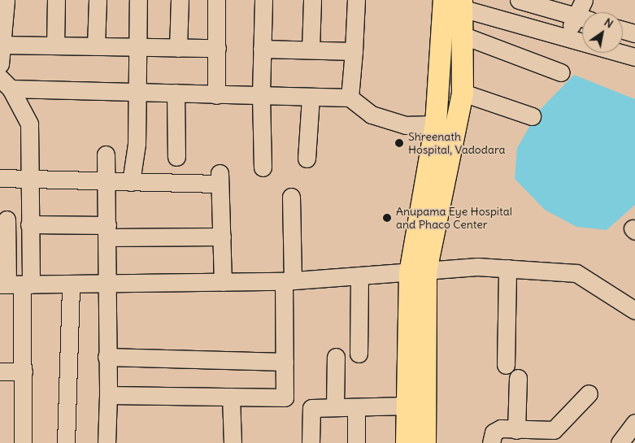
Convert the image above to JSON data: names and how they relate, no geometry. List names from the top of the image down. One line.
{"places":["Shreenath Hospital, Vadodara","Anupama Eye Hospital and Phaco Center"],"north":"top right"}
